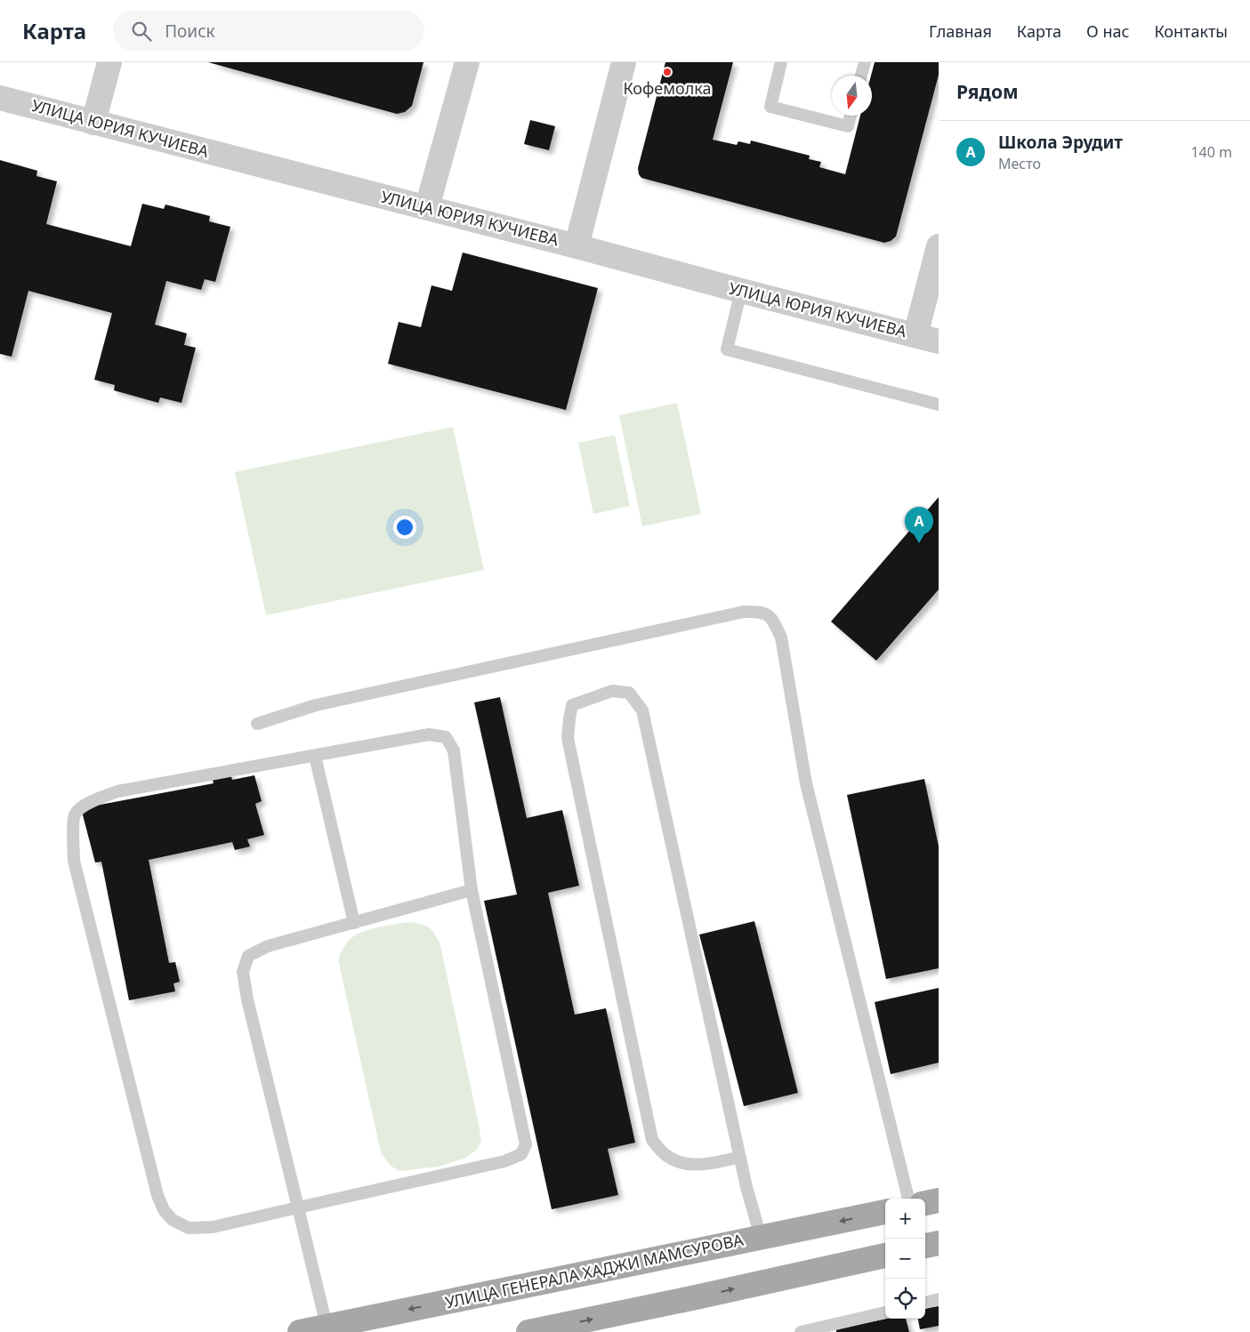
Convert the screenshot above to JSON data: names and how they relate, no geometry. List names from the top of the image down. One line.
{"streets":{"main road":["УЛИЦА ГЕНЕРАЛА ХАДЖИ МАМСУРОВА"],"street":["УЛИЦА ЮРИЯ КУЧИЕВА"]},"places":["Кофемолка"],"north":"bottom","page":{"header":"Карта","search":"Поиск","nav":["Главная","Карта","О нас","Контакты"],"heading":"Рядом","list":[{"mark":"A","name":"Школа Эрудит","note":"Место","value":"140 m"}],"pins":"A","map_buttons":["+","−"]}}
